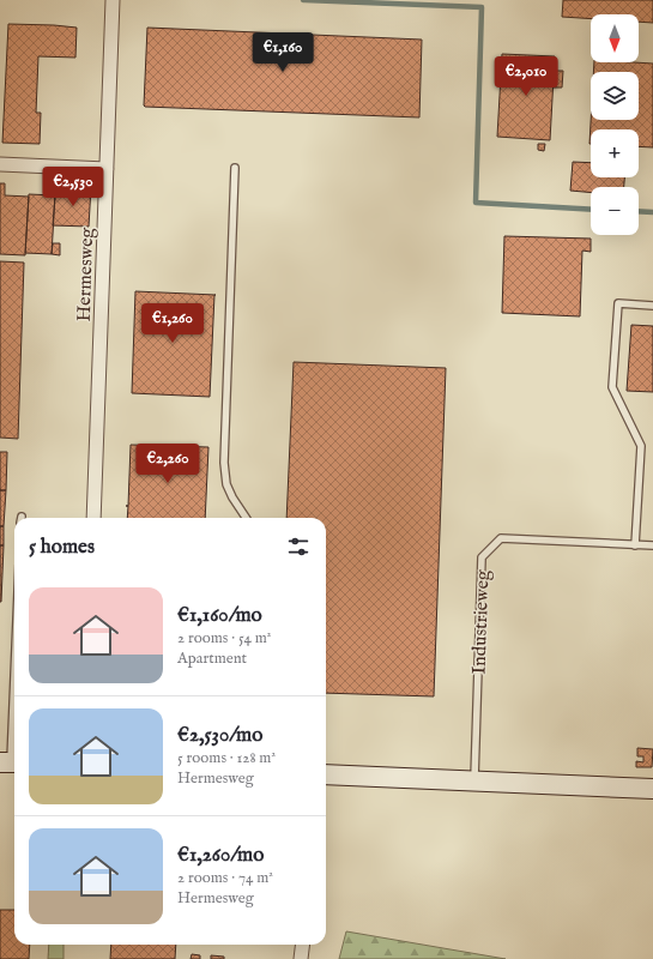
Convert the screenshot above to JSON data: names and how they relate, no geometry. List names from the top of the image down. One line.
{"streets":{"street":["Hermesweg"],"lane":["Industrieweg"]},"north":"bottom","page":{"map_buttons":["+","−"],"price":["€1,160","€2,010","€2,530","€1,260","€2,260"],"heading":"5 homes","list":[{"name":"€1,160/mo","note":"2 rooms · 54 m² · Apartment"},{"name":"€2,530/mo","note":"5 rooms · 128 m² · Hermesweg"},{"name":"€1,260/mo","note":"2 rooms · 74 m² · Hermesweg"}]}}
